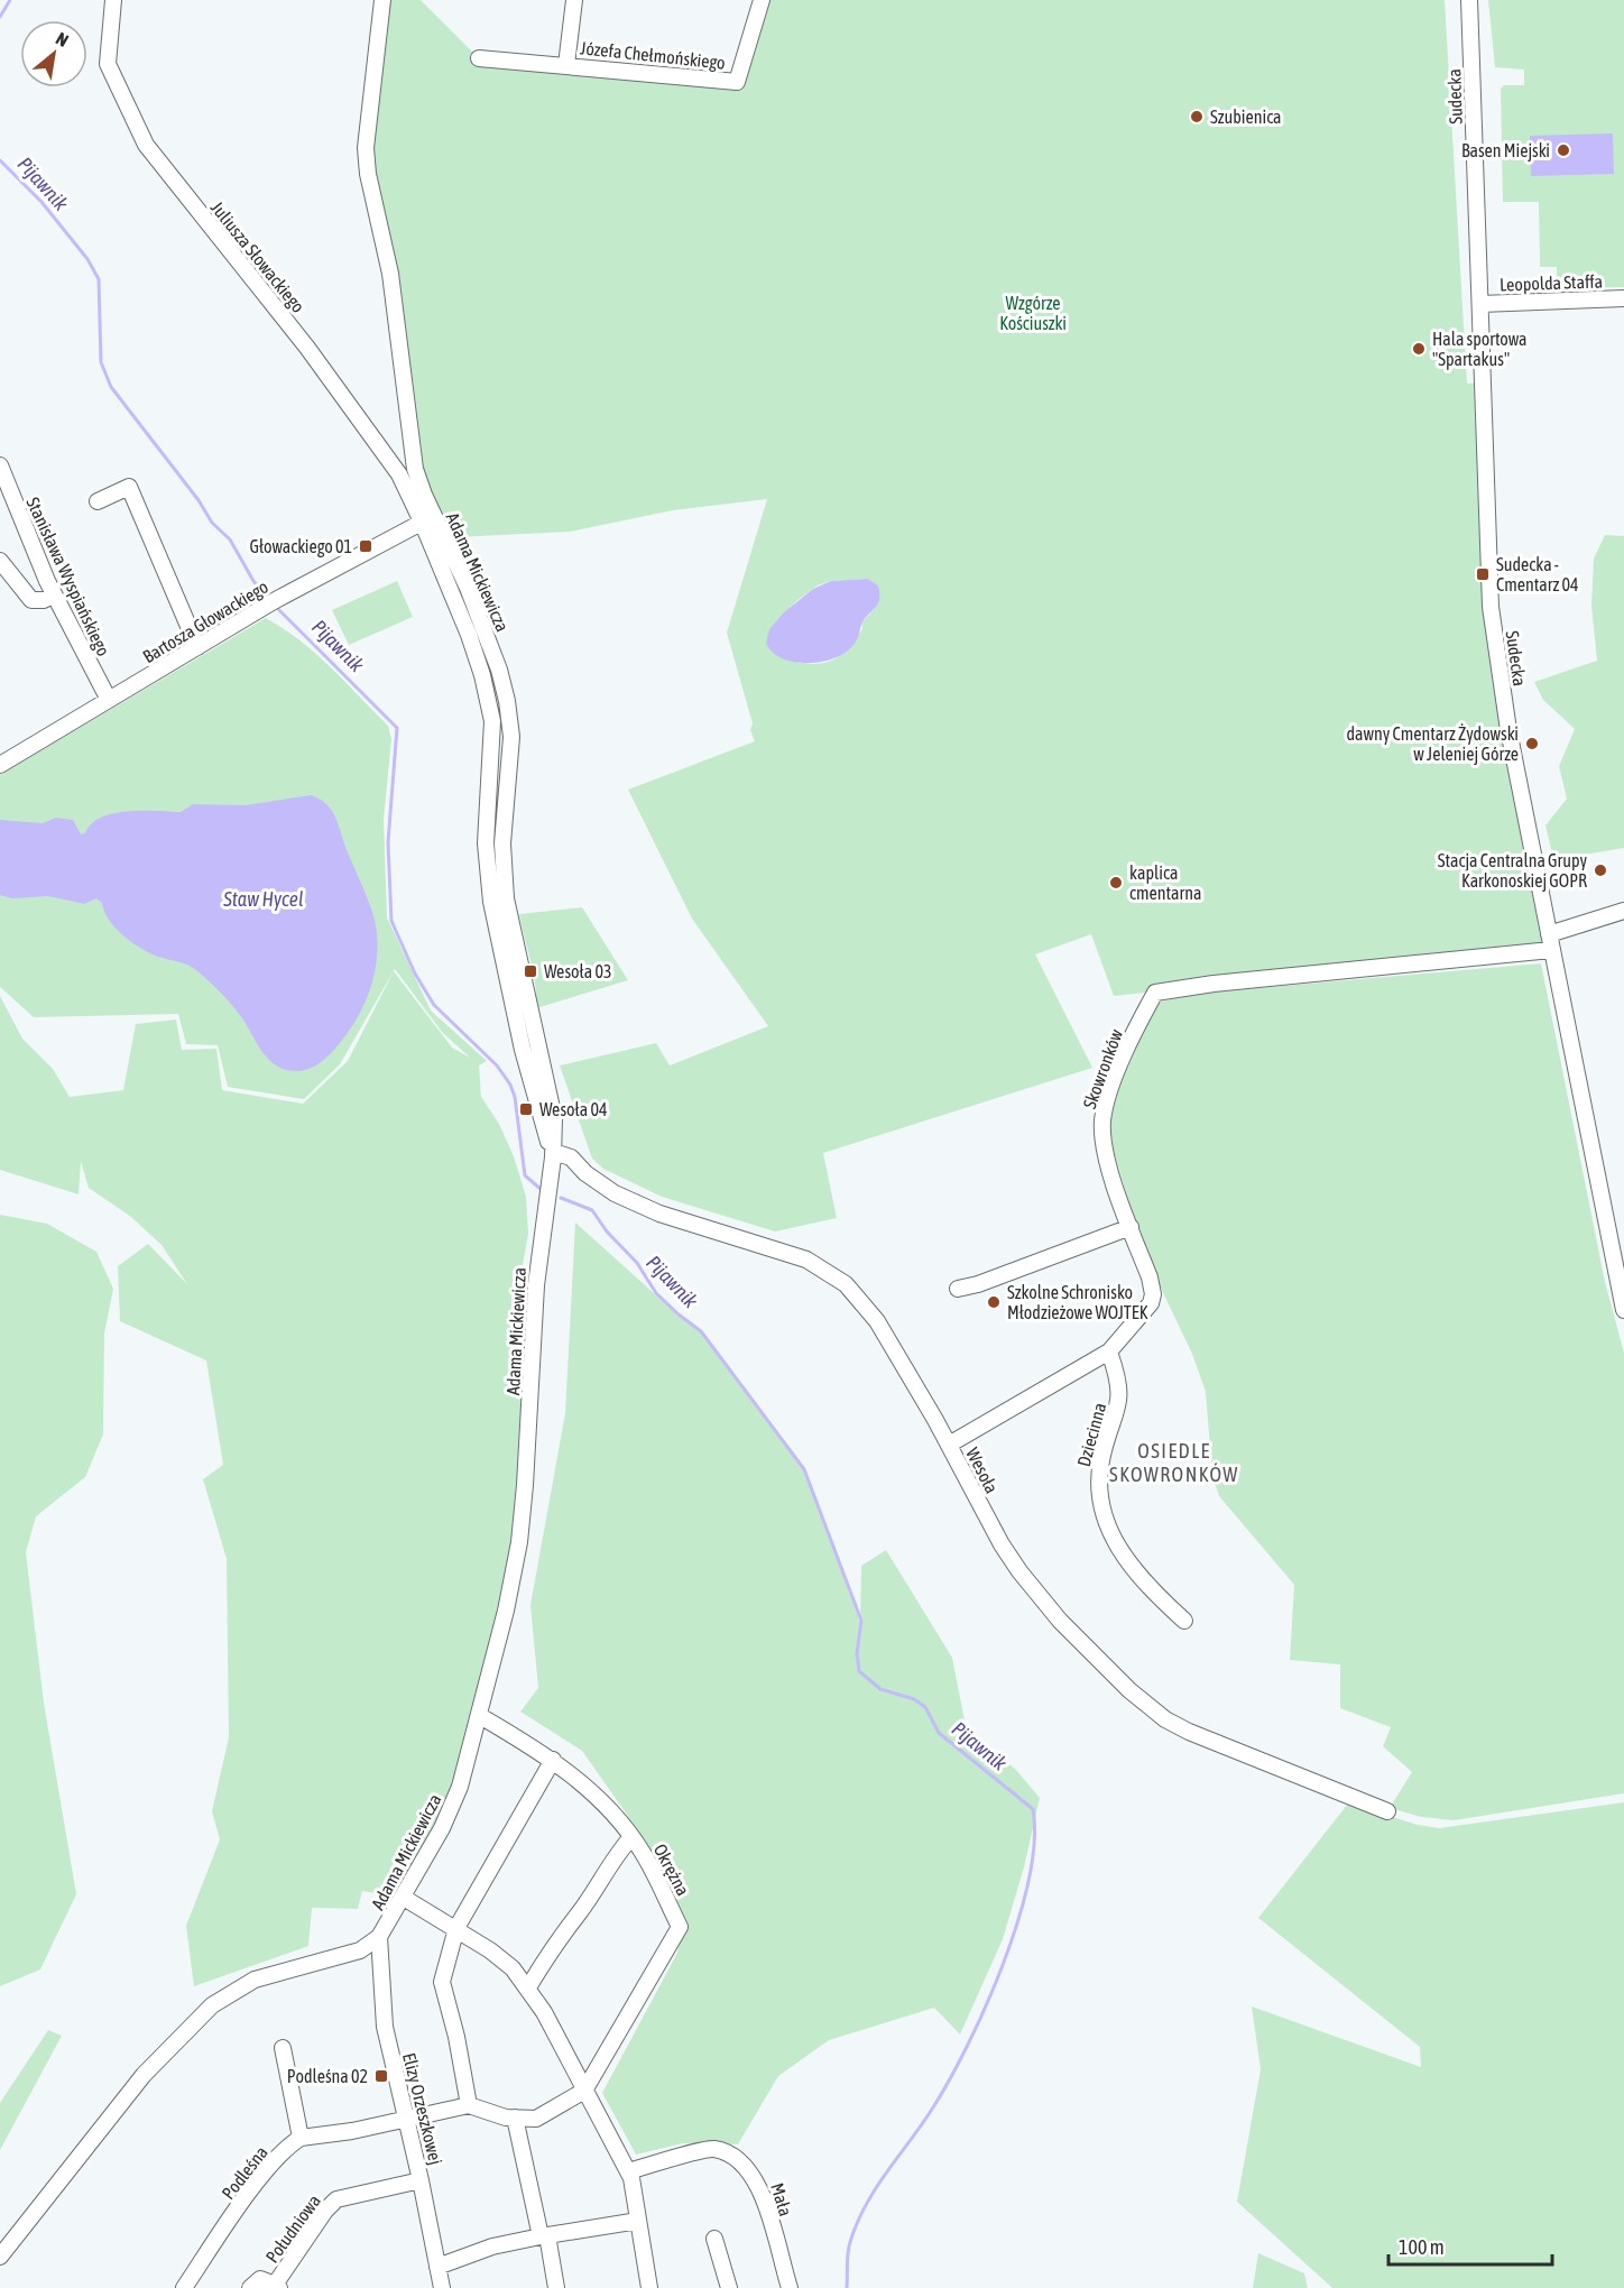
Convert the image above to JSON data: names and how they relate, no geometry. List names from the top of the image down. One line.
{"streets":{"street":["Józefa Chełmońskiego","Sudecka","Juliusza Słowackiego","Leopolda Staffa","Adama Mickiewicza","Stanisława Wyspiańskiego","Bartosza Głowackiego","Skowronków","Dziecinna","Wesoła","Okrężna","Elizy Orzeszkowej","Podleśna","Mała","Południowa"]},"crossings":[["Sudecka","Leopolda Staffa"],["Sudecka","Skowronków"],["Juliusza Słowackiego","Adama Mickiewicza"],["Juliusza Słowackiego","Bartosza Głowackiego"],["Adama Mickiewicza","Bartosza Głowackiego"],["Adama Mickiewicza","Wesoła"],["Adama Mickiewicza","Okrężna"],["Adama Mickiewicza","Elizy Orzeszkowej"],["Stanisława Wyspiańskiego","Bartosza Głowackiego"],["Skowronków","Dziecinna"],["Skowronków","Wesoła"],["Elizy Orzeszkowej","Południowa"]],"districts":["OSIEDLE SKOWRONKÓW"],"water":["Pijawnik","Staw Hycel"],"parks":["Wzgórze Kościuszki"],"places":{"other":["Szubienica","Basen Miejski","Hala sportowa \"Spartakus\"","dawny Cmentarz Żydowski w Jeleniej Górze","Stacja Centralna Grupy Karkonoskiej GOPR","kaplica cmentarna","Szkolne Schronisko Młodzieżowe WOJTEK"],"transit":["Głowackiego 01","Sudecka - Cmentarz 04","Wesoła 03","Wesoła 04","Podleśna 02"]},"scale_bar":"100 m","north":"top right"}
